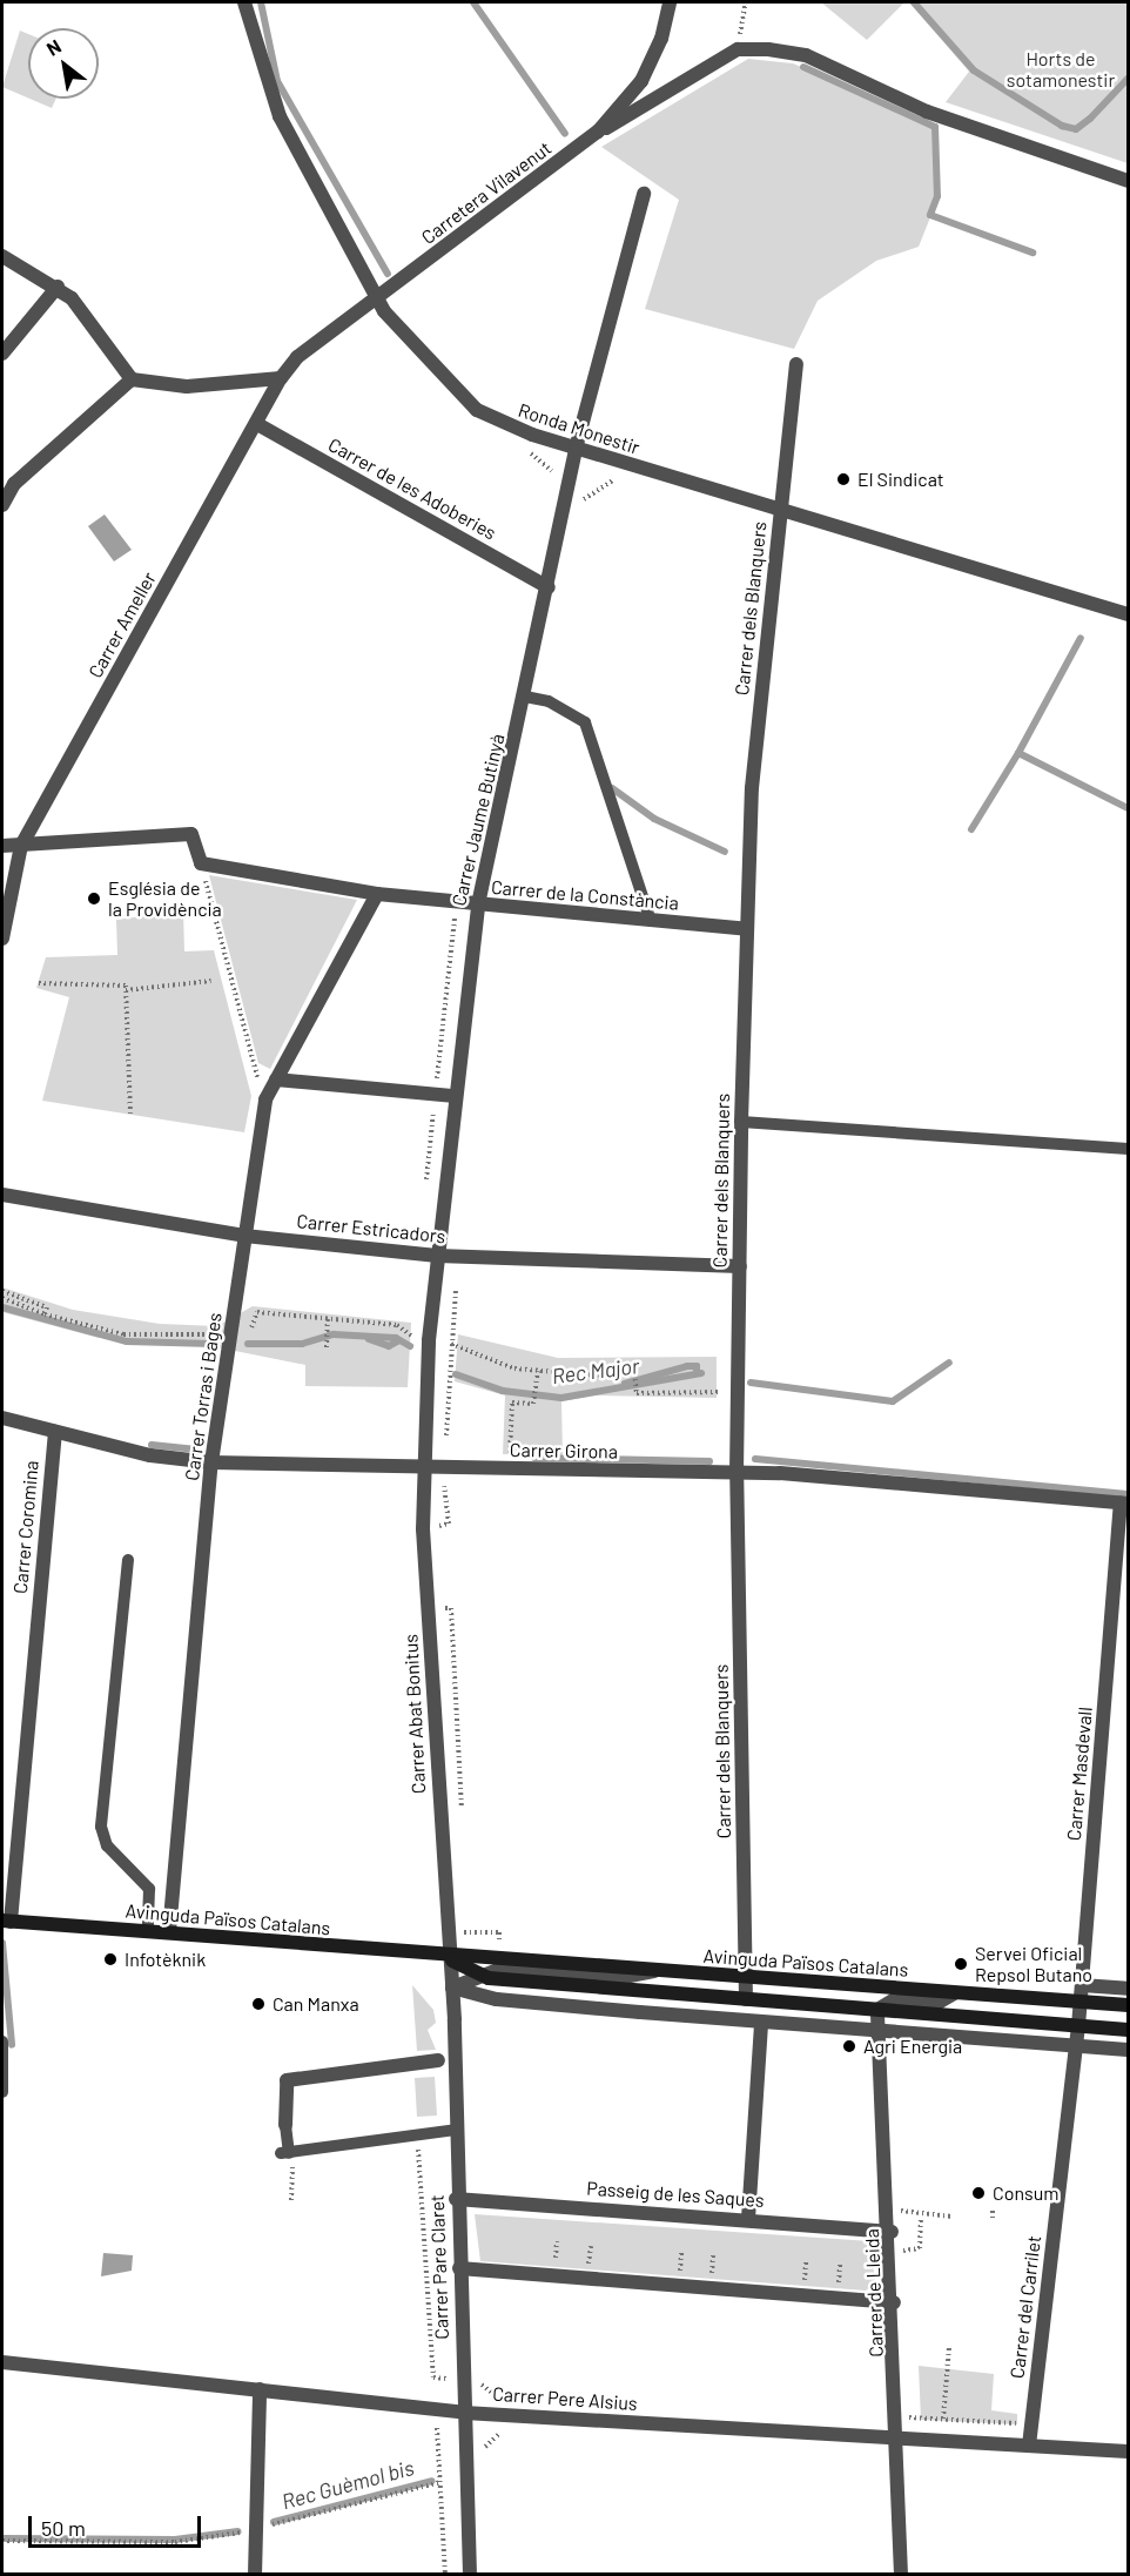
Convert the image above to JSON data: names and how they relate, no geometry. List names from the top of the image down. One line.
{"streets":{"main road":["Avinguda Països Catalans"],"street":["Carretera Vilavenut","Ronda Monestir","Carrer de les Adoberies","Carrer dels Blanquers","Carrer Ameller","Carrer Jaume Butinyà","Carrer de la Constància","Carrer Estricadors","Carrer Torras i Bages","Carrer Girona","Carrer Coromina","Carrer Abat Bonitus","Carrer Masdevall","Passeig de les Saques","Carrer Pare Claret","Carrer de Lleida","Carrer del Carrilet","Carrer Pere Alsius"]},"crossings":[["Carretera Vilavenut","Ronda Monestir"],["Carretera Vilavenut","Carrer Ameller"],["Ronda Monestir","Carrer dels Blanquers"],["Ronda Monestir","Carrer Jaume Butinyà"],["Carrer de les Adoberies","Carrer Ameller"],["Carrer de les Adoberies","Carrer Jaume Butinyà"],["Carrer dels Blanquers","Carrer de la Constància"],["Carrer dels Blanquers","Carrer Estricadors"],["Carrer dels Blanquers","Carrer Girona"],["Carrer dels Blanquers","Avinguda Països Catalans"],["Carrer Jaume Butinyà","Carrer de la Constància"],["Carrer Jaume Butinyà","Carrer Estricadors"],["Carrer Jaume Butinyà","Carrer Girona"],["Carrer Jaume Butinyà","Carrer Abat Bonitus"],["Carrer de la Constància","Carrer Torras i Bages"],["Carrer Estricadors","Carrer Torras i Bages"],["Carrer Torras i Bages","Carrer Girona"],["Carrer Torras i Bages","Avinguda Països Catalans"],["Carrer Girona","Carrer Coromina"],["Carrer Girona","Carrer Abat Bonitus"],["Carrer Girona","Carrer Masdevall"],["Carrer Coromina","Avinguda Països Catalans"],["Carrer Abat Bonitus","Avinguda Països Catalans"],["Carrer Abat Bonitus","Carrer Pare Claret"],["Carrer Masdevall","Avinguda Països Catalans"],["Carrer Masdevall","Carrer del Carrilet"],["Avinguda Països Catalans","Carrer Pare Claret"],["Avinguda Països Catalans","Carrer de Lleida"],["Passeig de les Saques","Carrer Pare Claret"],["Passeig de les Saques","Carrer de Lleida"],["Carrer Pare Claret","Carrer Pere Alsius"],["Carrer de Lleida","Carrer Pere Alsius"],["Carrer del Carrilet","Carrer Pere Alsius"]],"water":["Rec Major","Rec Guèmol bis"],"parks":["Horts de sotamonestir"],"places":["El Sindicat","Església de la Providència","Infotèknik","Servei Oficial Repsol Butano","Can Manxa","Agri Energia","Consum"],"scale_bar":"50 m","north":"top left"}
